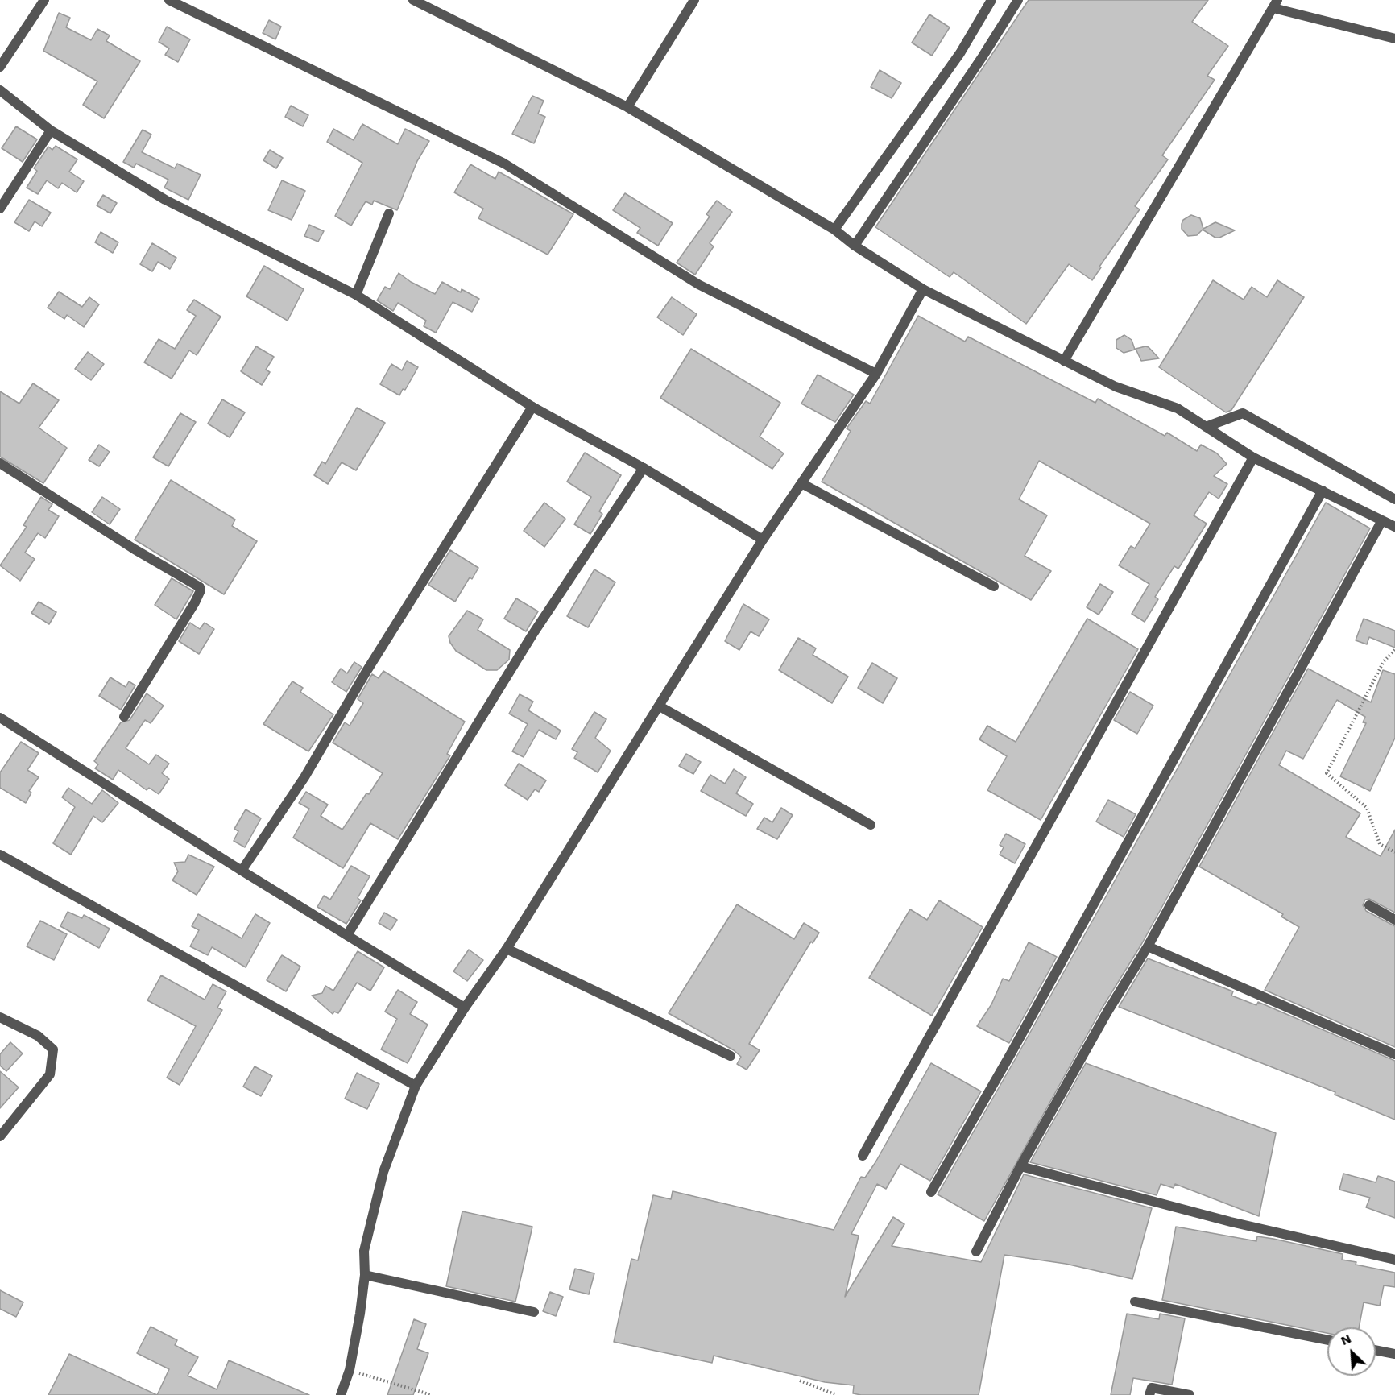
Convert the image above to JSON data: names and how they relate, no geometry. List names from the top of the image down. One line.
{"north":"top left"}
